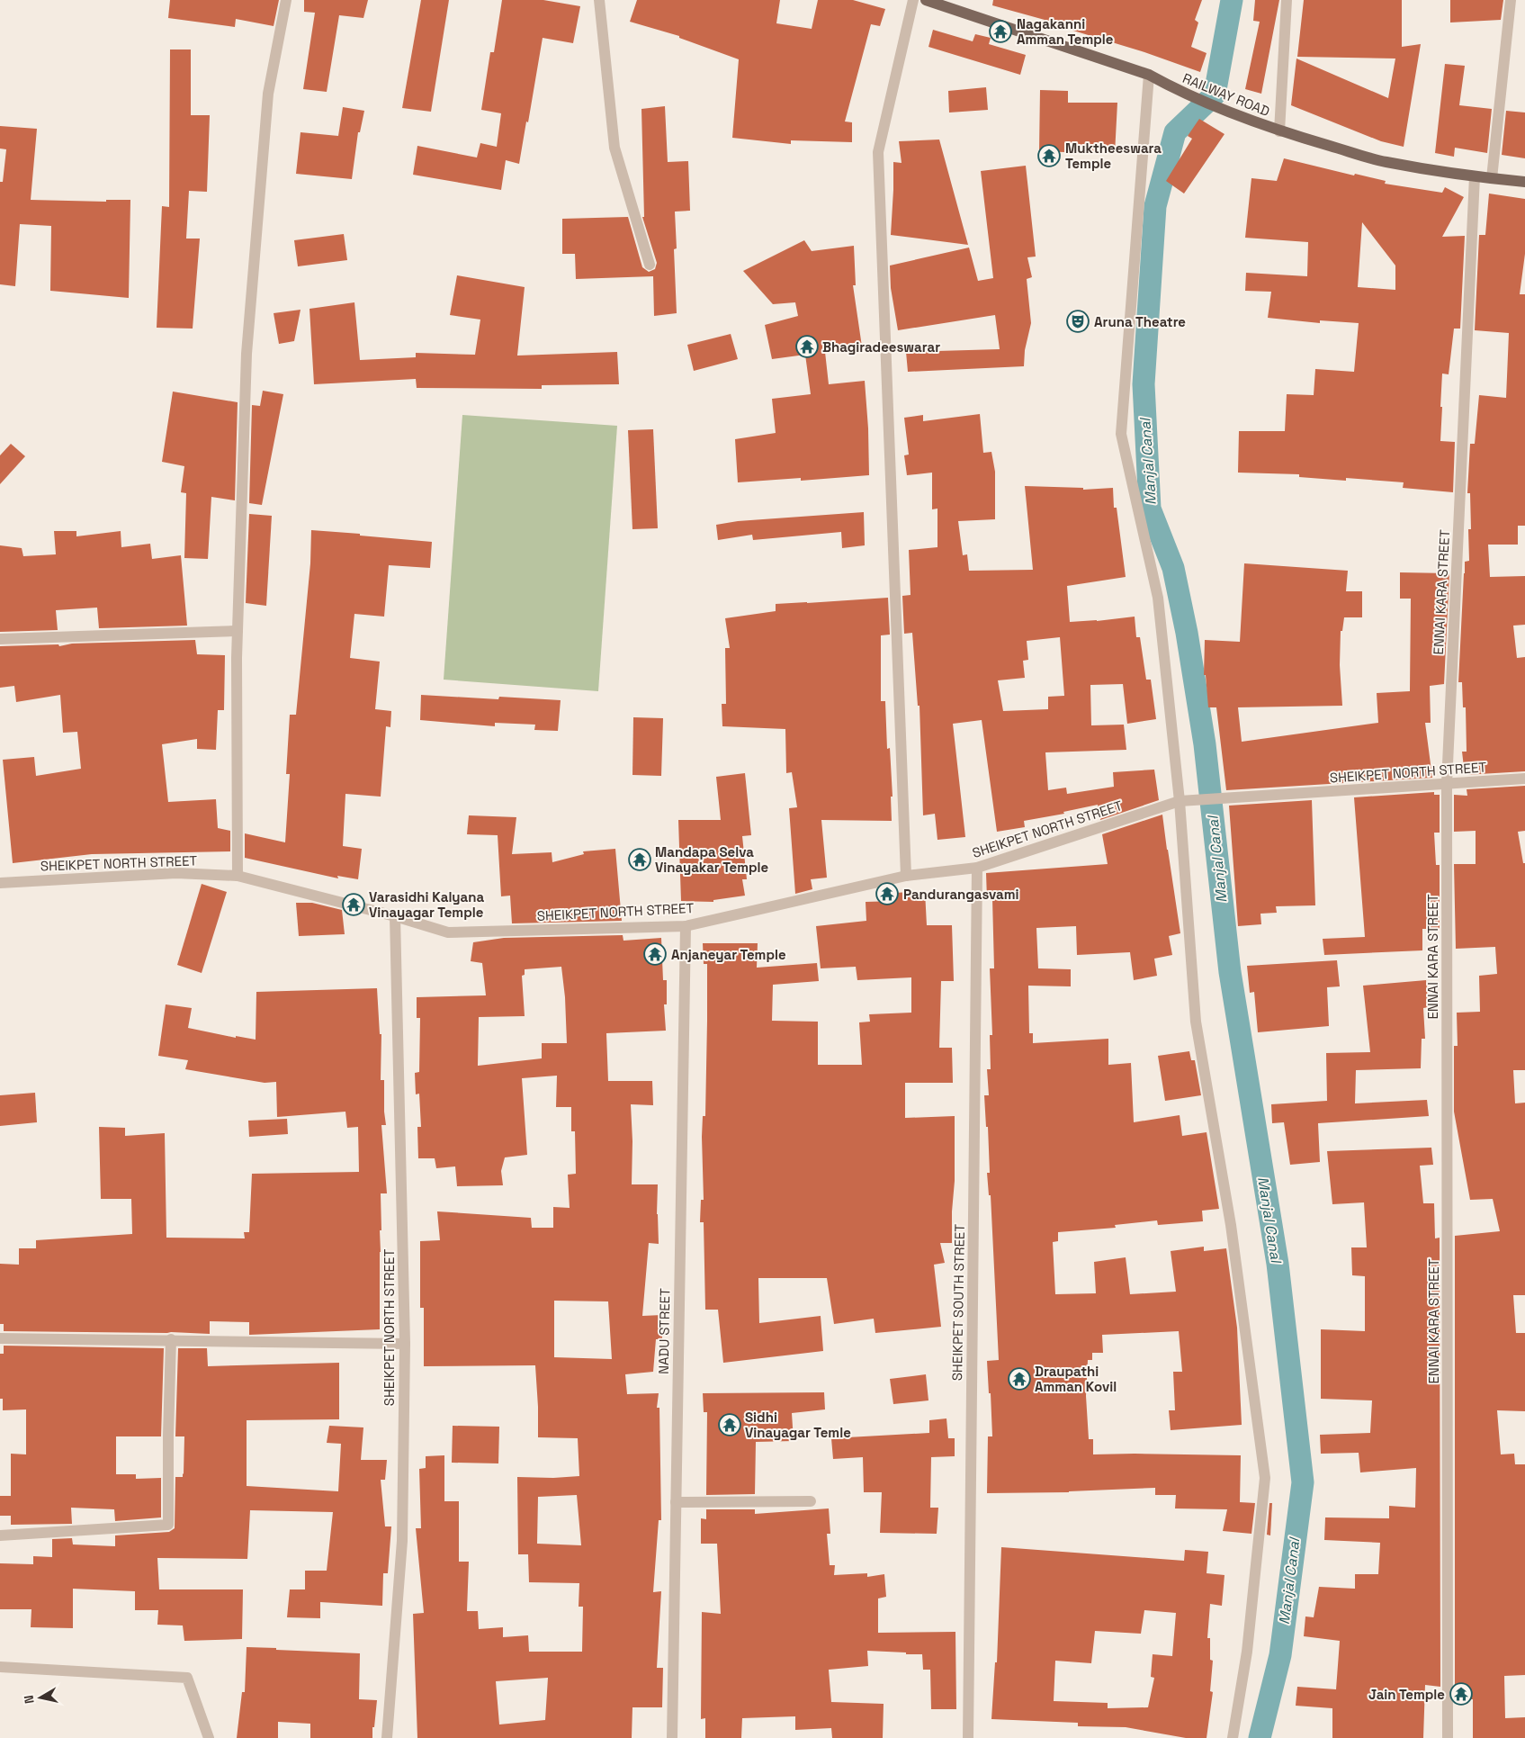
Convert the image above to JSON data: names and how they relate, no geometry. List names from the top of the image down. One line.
{"streets":{"main road":["RAILWAY ROAD"],"street":["ENNAI KARA STREET","SHEIKPET NORTH STREET","SHEIKPET SOUTH STREET","NADU STREET"]},"crossings":[["RAILWAY ROAD","ENNAI KARA STREET"],["ENNAI KARA STREET","SHEIKPET NORTH STREET"],["SHEIKPET NORTH STREET","SHEIKPET SOUTH STREET"],["SHEIKPET NORTH STREET","NADU STREET"]],"water":["Manjal Canal"],"places":{"temple":["Nagakanni Amman Temple","Muktheeswara Temple","Bhagiradeeswarar","Mandapa Selva Vinayakar Temple","Pandurangasvami","Varasidhi Kalyana Vinayagar Temple","Anjaneyar Temple","Draupathi Amman Kovil","Sidhi Vinayagar Temle","Jain Temple"],"theatre":["Aruna Theatre"]},"north":"left"}
